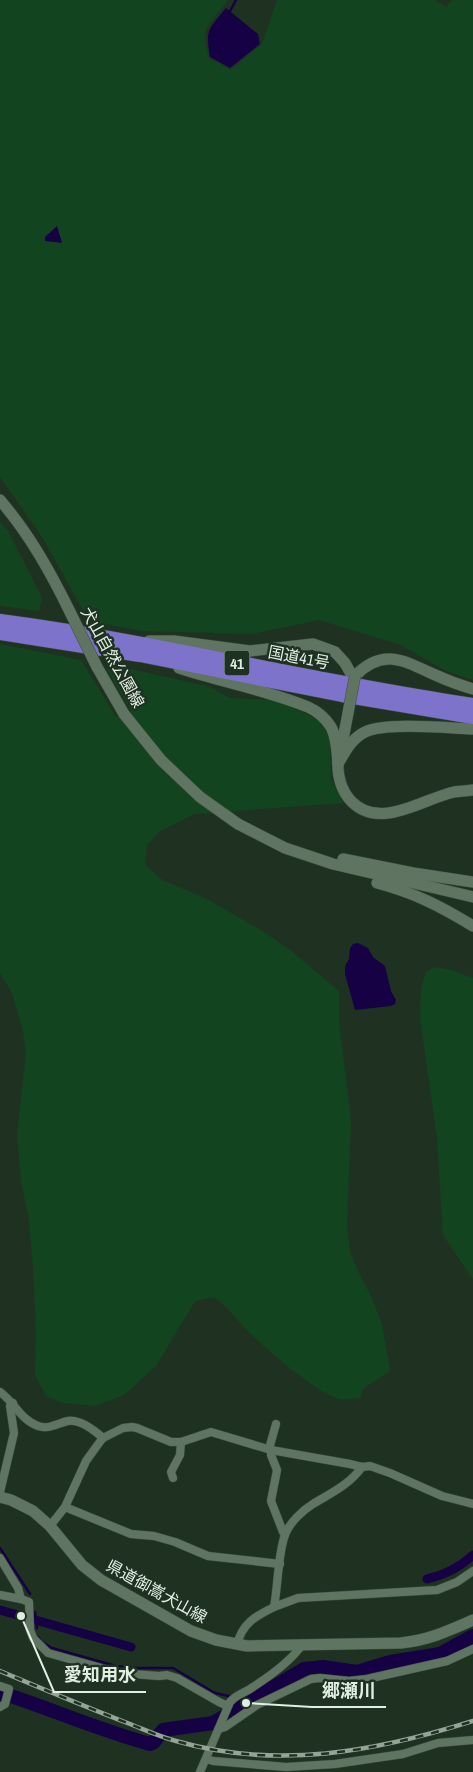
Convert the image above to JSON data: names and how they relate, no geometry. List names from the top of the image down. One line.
{"streets":{"highway":["国道41号","41"],"main road":["犬山自然公園線","県道御嵩犬山線"]},"places":["愛知用水","郷瀬川"]}
